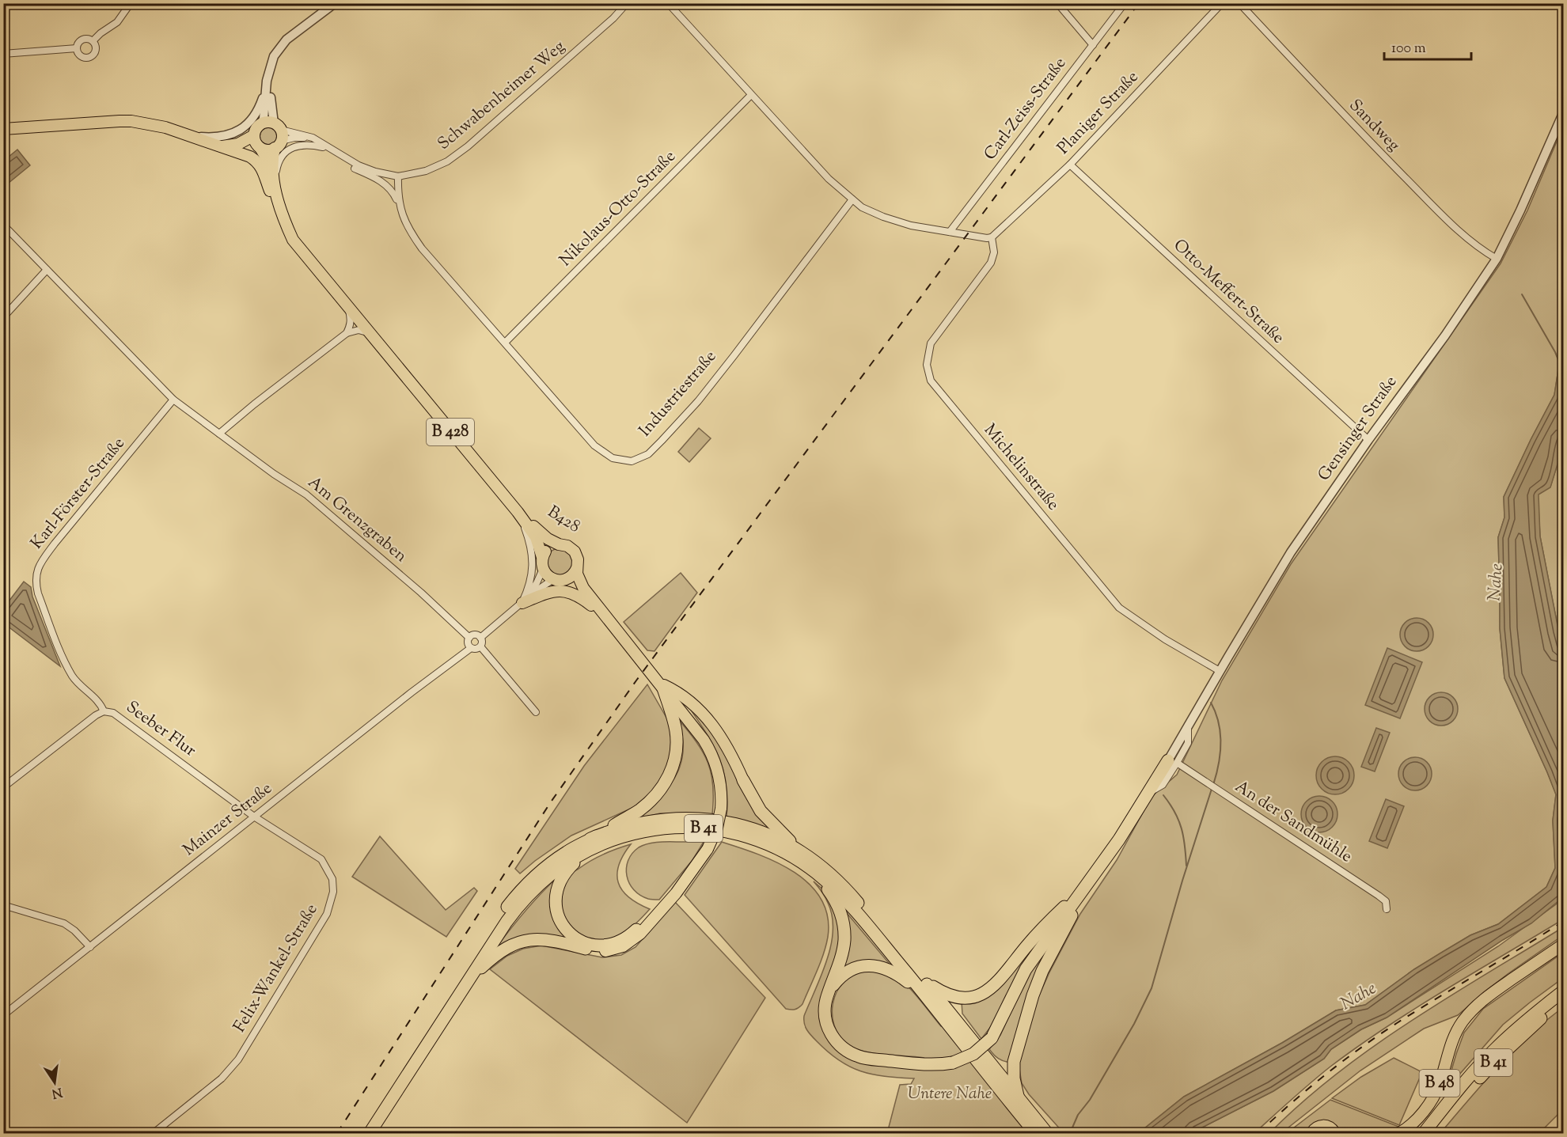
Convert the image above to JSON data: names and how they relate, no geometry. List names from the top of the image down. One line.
{"streets":{"highway":["B 41"],"main road":["B 428","B428","B 48"],"street":["Schwabenheimer Weg","Carl-Zeiss-Straße","Planiger Straße","Sandweg","Nikolaus-Otto-Straße","Otto-Meffert-Straße","Industriestraße","Gensinger Straße","Michelinstraße","Karl-Förster-Straße","Am Grenzgraben","Seeber Flur","Mainzer Straße","An der Sandmühle","Felix-Wankel-Straße"]},"crossings":[["Schwabenheimer Weg","Industriestraße"],["Schwabenheimer Weg","B 428"],["Planiger Straße","Otto-Meffert-Straße"],["Planiger Straße","Michelinstraße"],["Sandweg","Gensinger Straße"],["Nikolaus-Otto-Straße","Industriestraße"],["Otto-Meffert-Straße","Gensinger Straße"],["Gensinger Straße","Michelinstraße"],["Gensinger Straße","An der Sandmühle"],["B 428","B428"],["Karl-Förster-Straße","Am Grenzgraben"],["Karl-Förster-Straße","Seeber Flur"],["Am Grenzgraben","Mainzer Straße"],["Seeber Flur","Mainzer Straße"],["Seeber Flur","Felix-Wankel-Straße"],["Mainzer Straße","Felix-Wankel-Straße"]],"water":["Nahe"],"parks":["Untere Nahe"],"scale_bar":"100 m","north":"bottom"}
